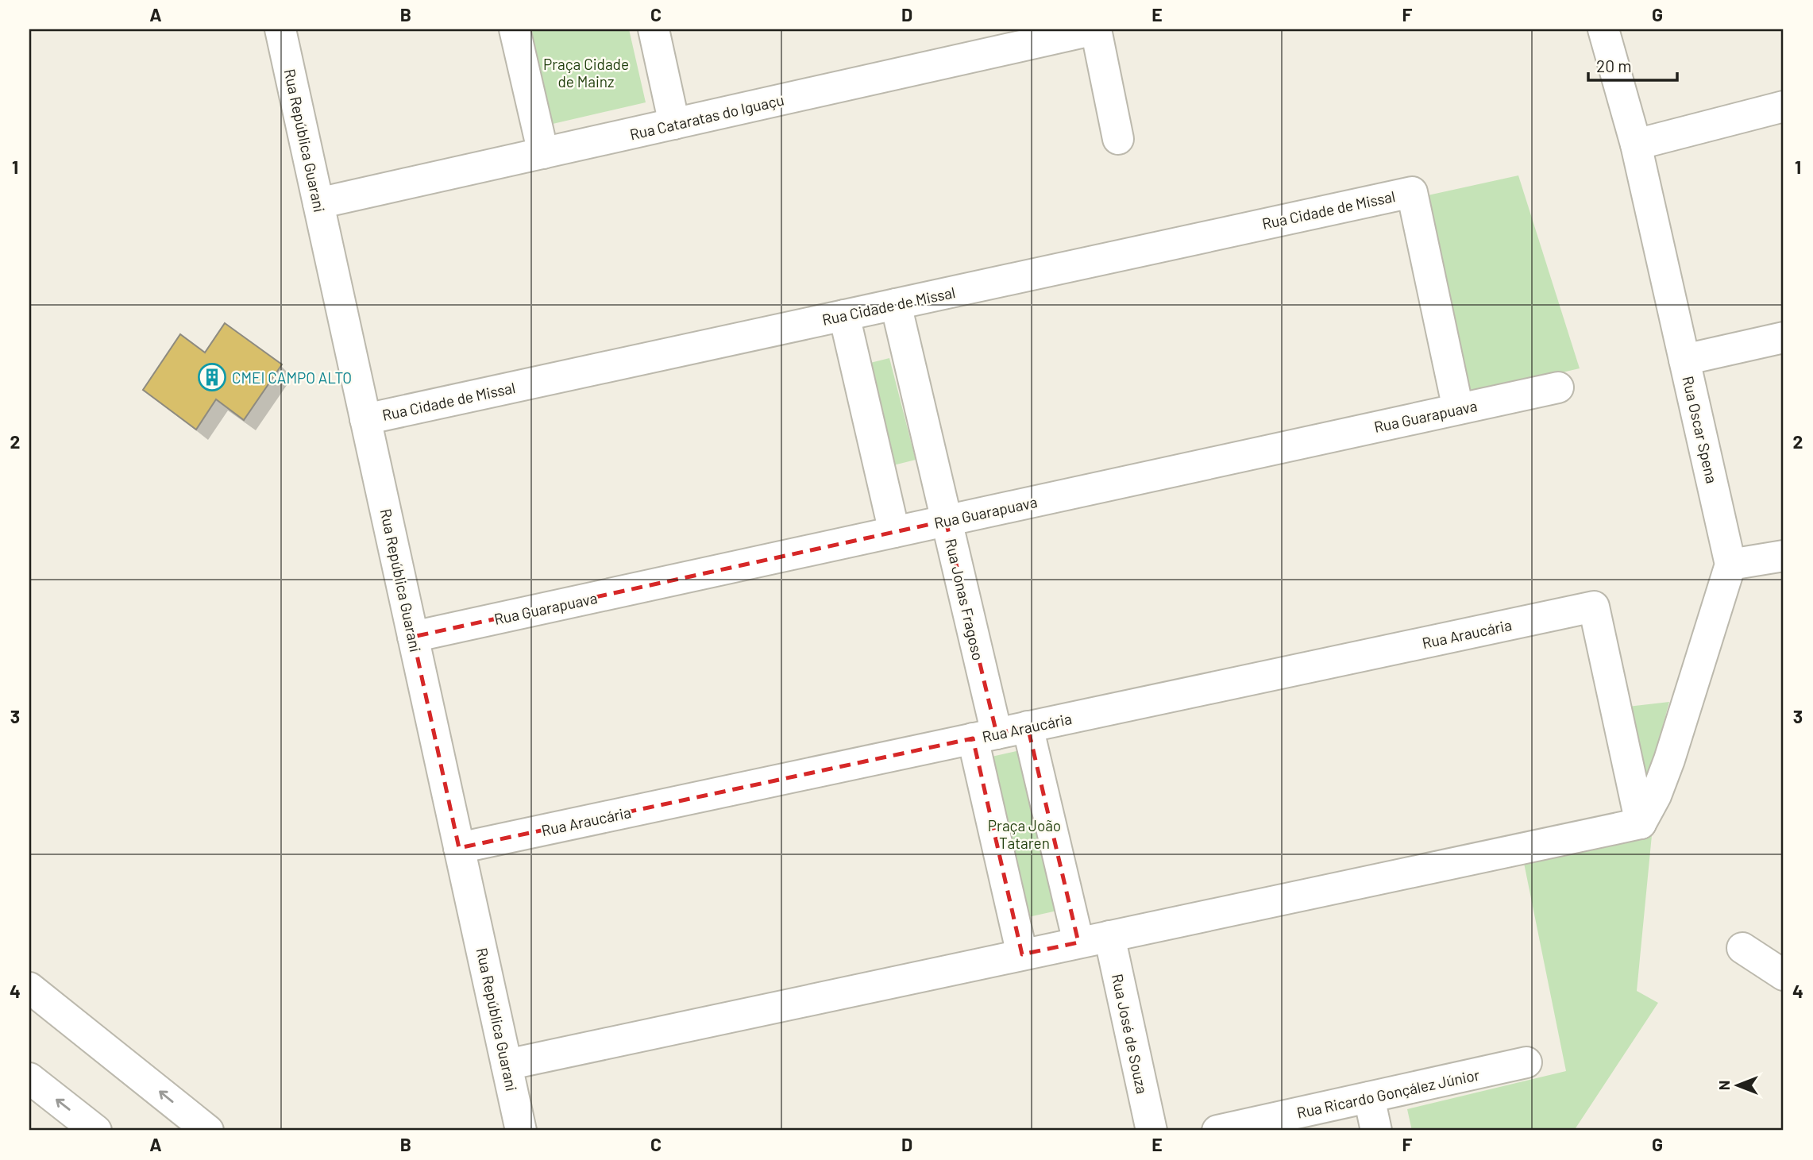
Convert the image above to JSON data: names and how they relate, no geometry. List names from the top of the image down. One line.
{"streets":{"street":["Rua Cataratas do Iguaçu","Rua República Guarani","Rua Cidade de Missal","Rua Guarapuava","Rua Oscar Spena","Rua Jonas Fragoso","Rua Araucária","Rua José de Souza","Rua Ricardo Gonçález Júnior"]},"crossings":[["Rua Cataratas do Iguaçu","Rua República Guarani"],["Rua República Guarani","Rua Cidade de Missal"],["Rua República Guarani","Rua Guarapuava"],["Rua República Guarani","Rua Araucária"],["Rua Cidade de Missal","Rua Guarapuava"],["Rua Cidade de Missal","Rua Jonas Fragoso"],["Rua Guarapuava","Rua Jonas Fragoso"],["Rua Jonas Fragoso","Rua Araucária"]],"parks":["Praça Cidade de Mainz","Praça João Tataren"],"places":{"building":["CMEI CAMPO ALTO"]},"scale_bar":"20 m","north":"left","grid":{"columns":["A","B","C","D","E","F","G"],"rows":["1","2","3","4"]}}
